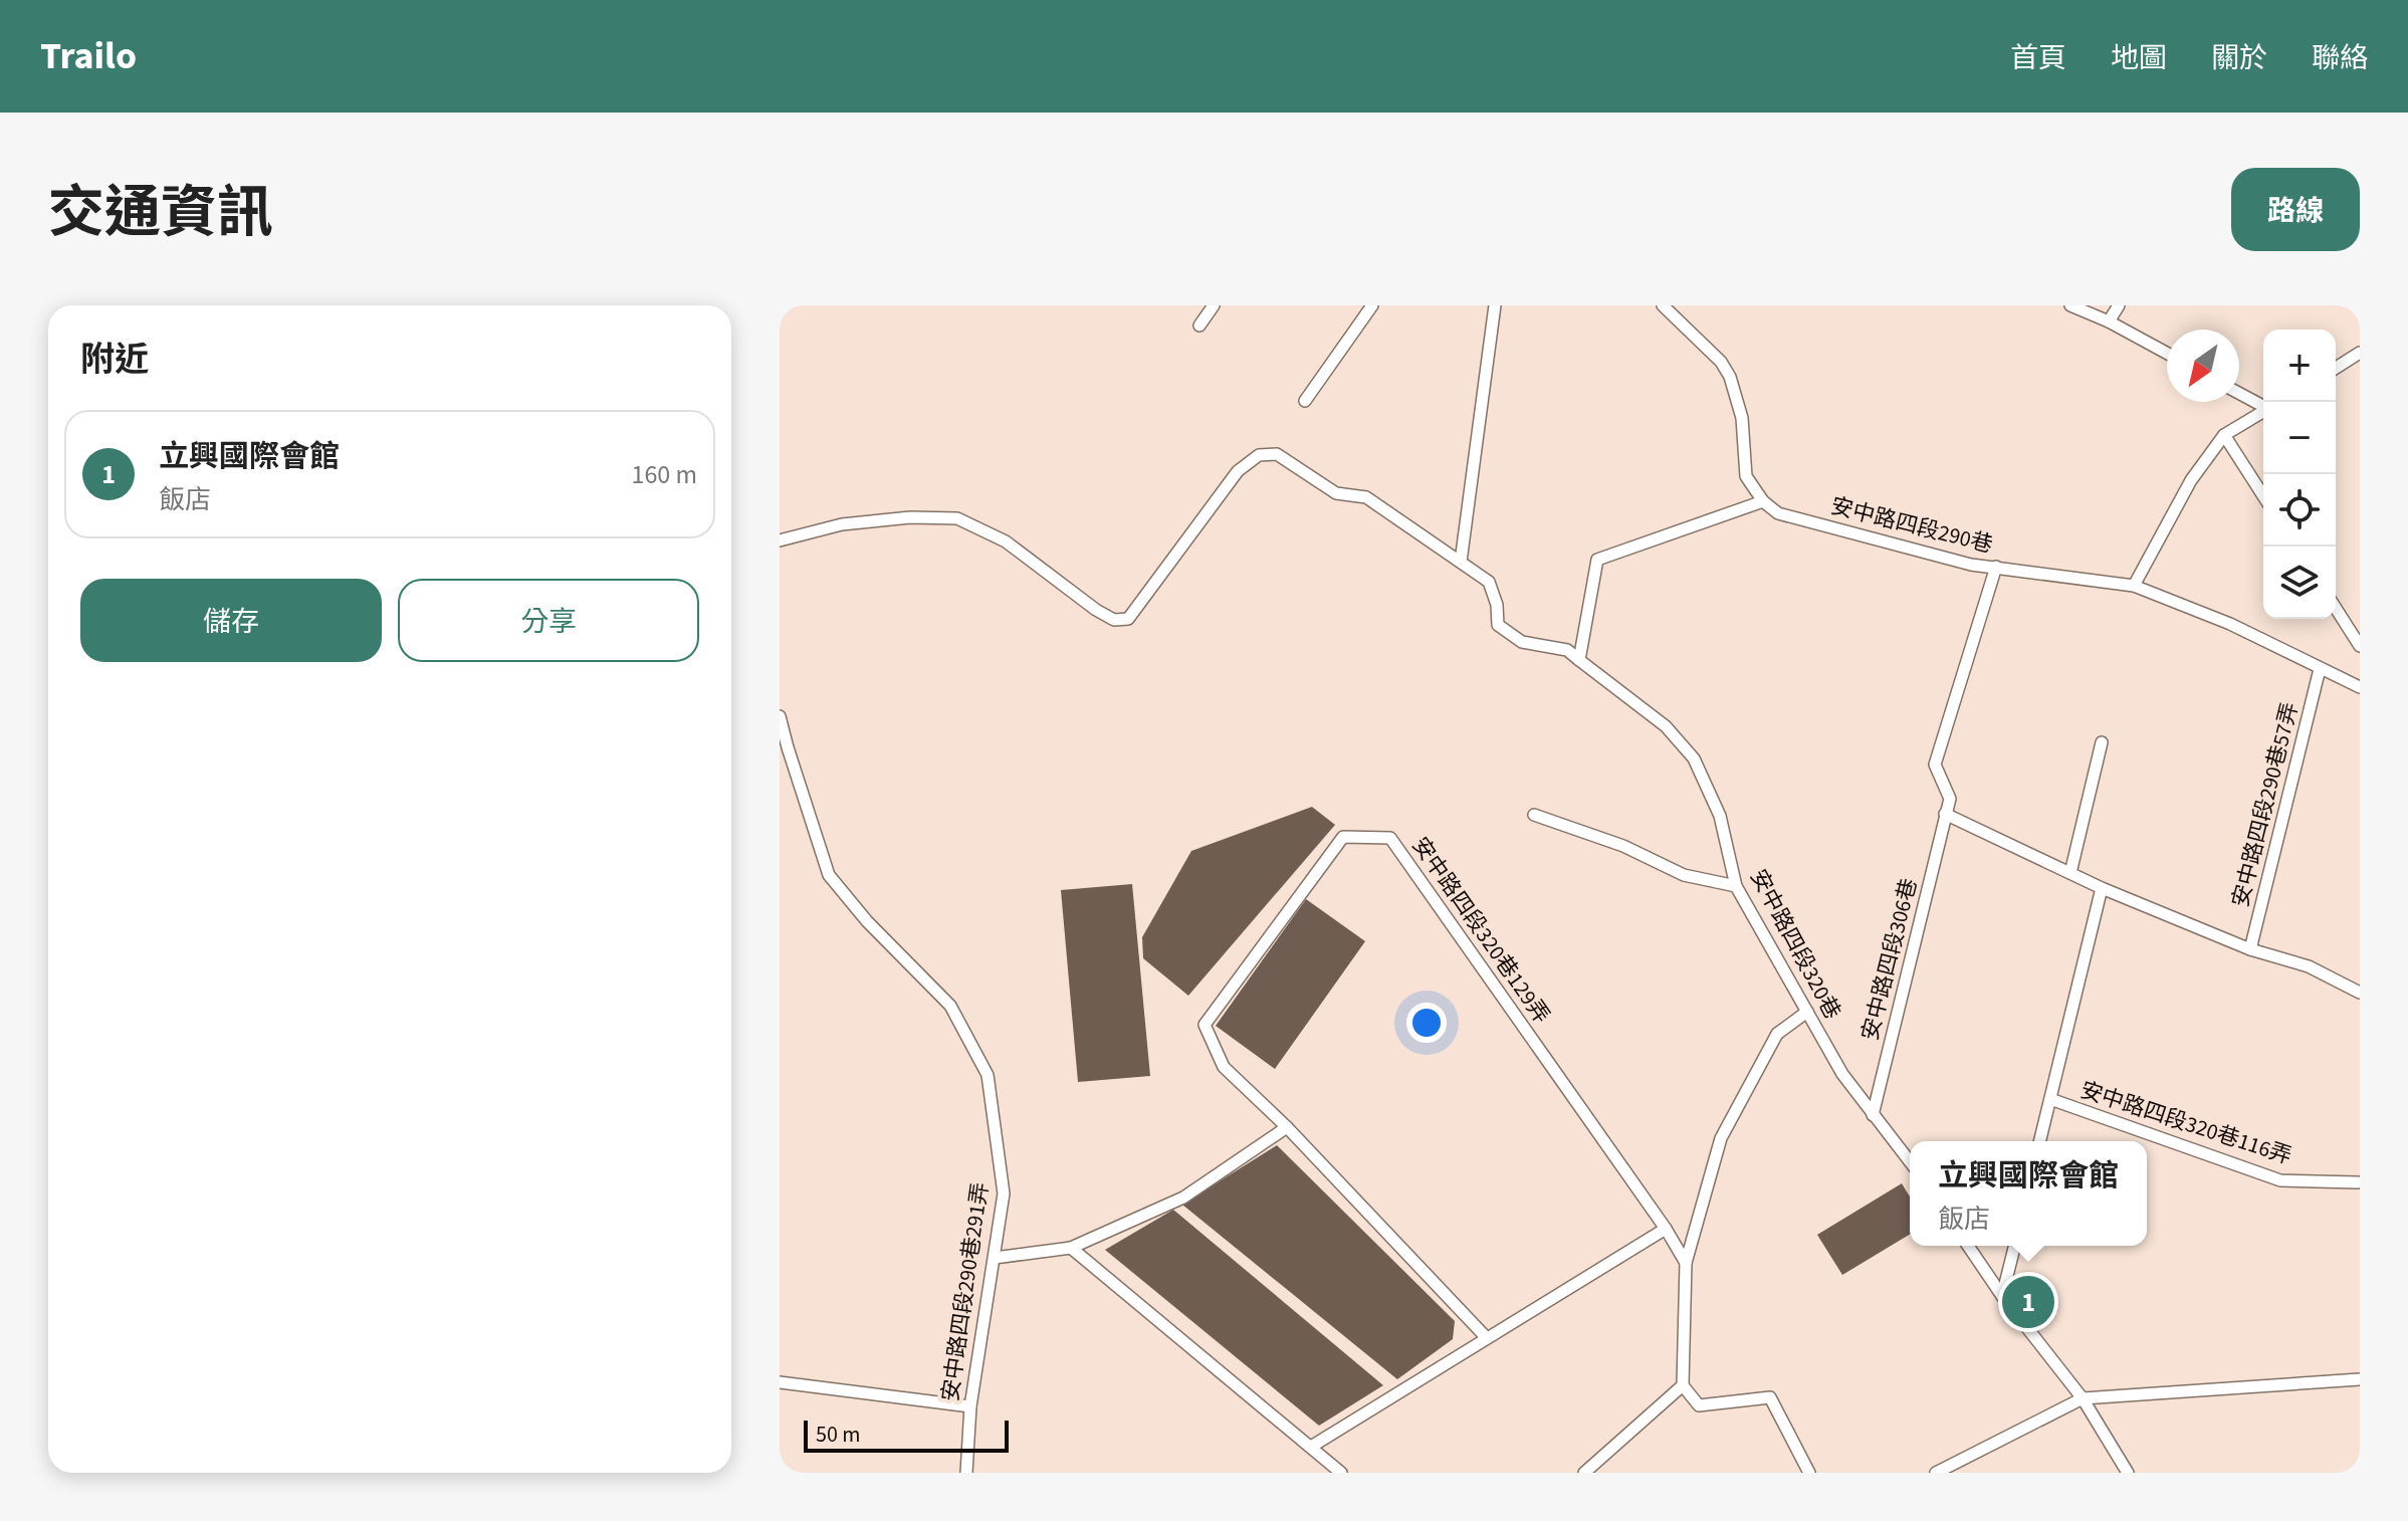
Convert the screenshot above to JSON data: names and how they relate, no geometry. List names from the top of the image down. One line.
{"streets":{"lane":["安中路四段290巷","安中路四段290巷57弄","安中路四段320巷129弄","安中路四段320巷","安中路四段306巷","安中路四段320巷116弄","安中路四段290巷291弄"]},"crossings":[["安中路四段290巷","安中路四段290巷57弄"],["安中路四段320巷","安中路四段306巷"]],"scale_bar":"50 m","north":"bottom left","page":{"header":"Trailo","nav":["首頁","地圖","關於","聯絡"],"title":"交通資訊","buttons":["路線",["儲存","分享"]],"heading":"附近","map_buttons":["+","−"],"list":[{"mark":"1","name":"立興國際會館","note":"飯店","value":"160 m"}],"popup":["立興國際會館","飯店"],"pins":"1","scale":"50 m"}}
